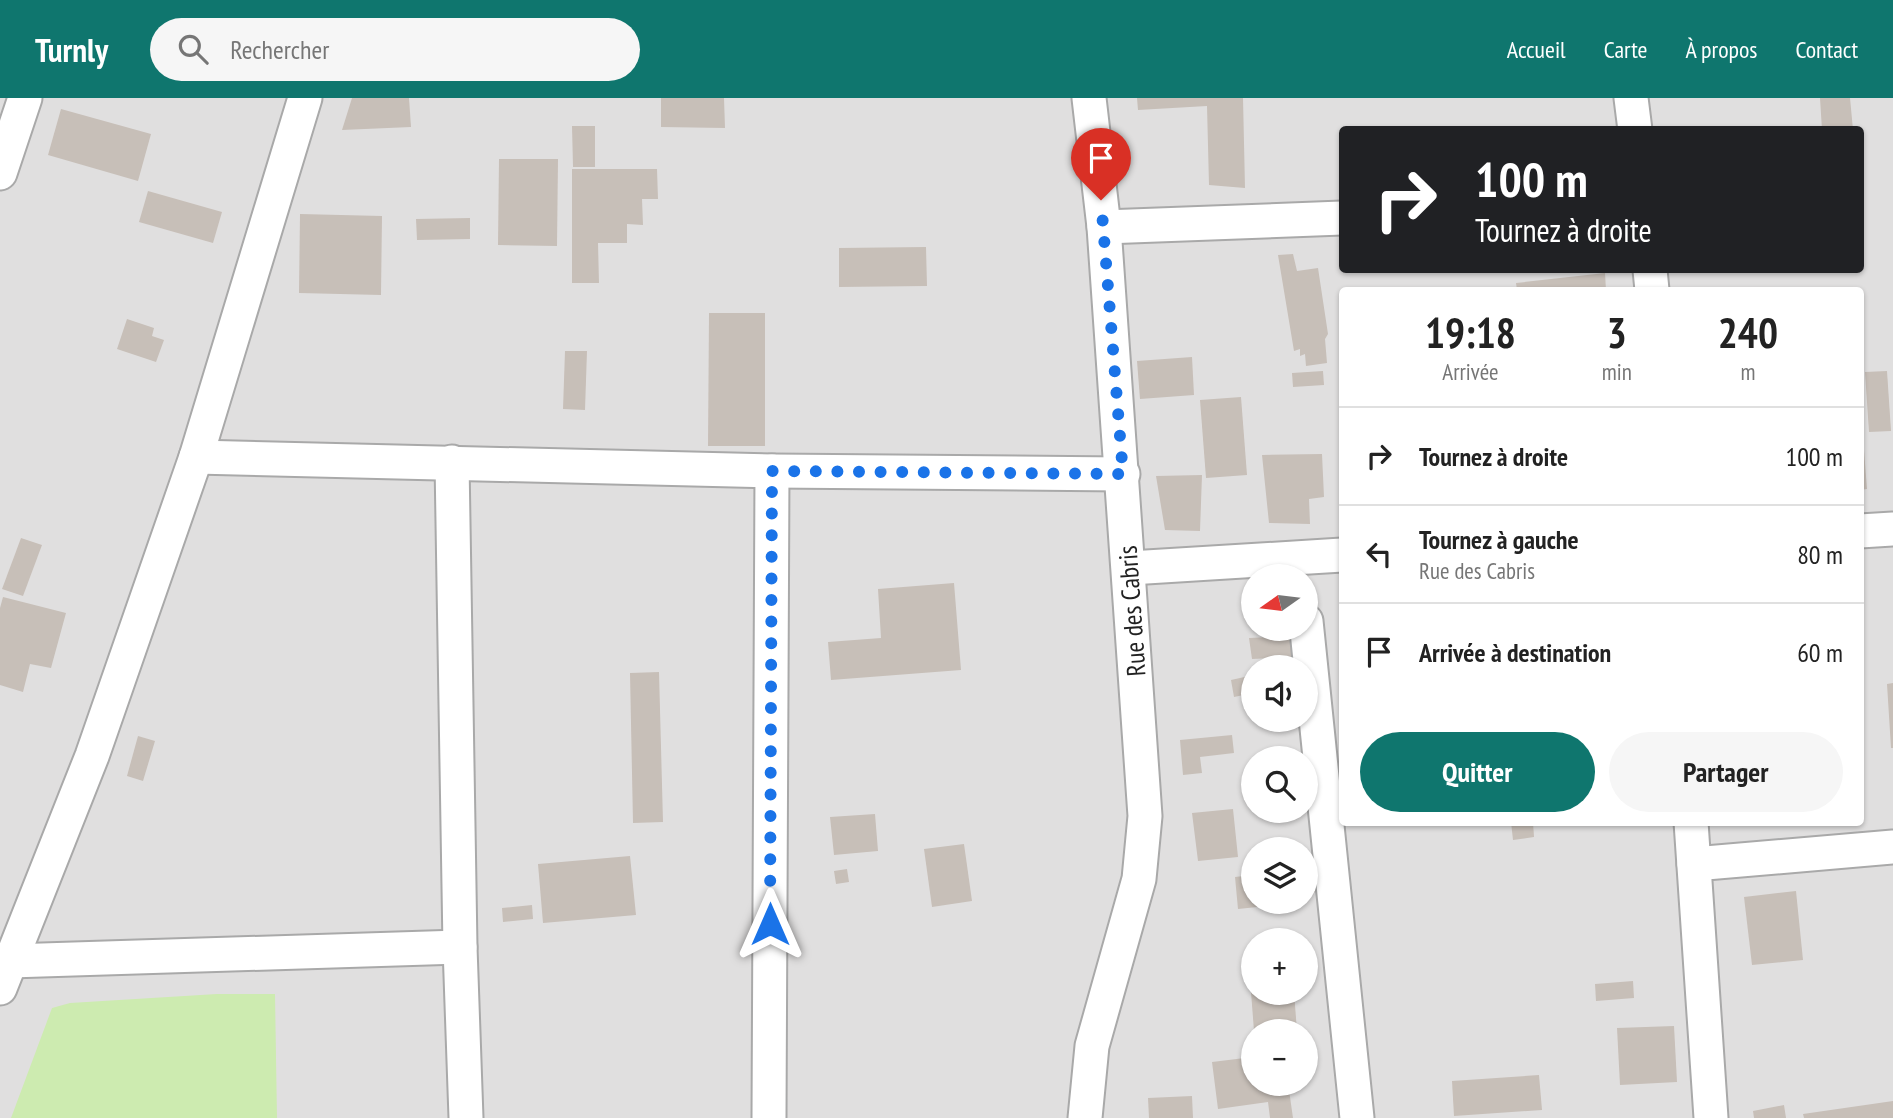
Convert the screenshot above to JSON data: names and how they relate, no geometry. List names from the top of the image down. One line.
{"streets":{"street":["Rue des Cabris"]},"north":"left","page":{"header":"Turnly","search":"Rechercher","nav":["Accueil","Carte","À propos","Contact"],"turn":["100 m","Tournez à droite"],"eta":["19:18","Arrivée","3","min","240","m"],"list":[{"name":"Tournez à droite","value":"100 m"},{"name":"Tournez à gauche","note":"Rue des Cabris","value":"80 m"},{"name":"Arrivée à destination","value":"60 m"}],"map_buttons":["+","−"],"buttons":["Quitter","Partager"]}}
